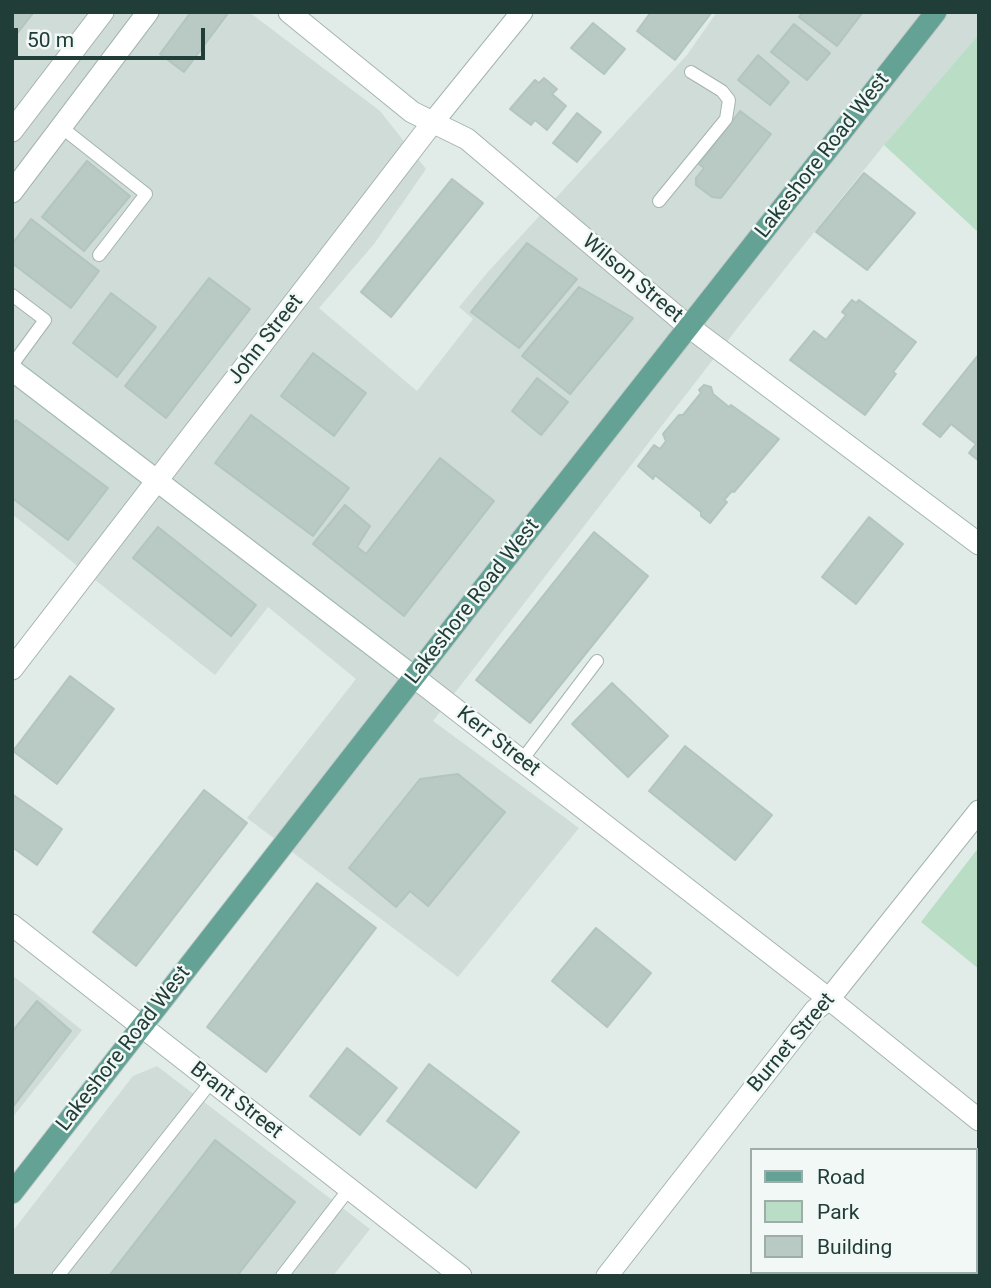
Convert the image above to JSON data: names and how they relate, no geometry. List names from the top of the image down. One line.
{"streets":{"main road":["Lakeshore Road West"],"street":["Wilson Street","John Street","Kerr Street","Burnet Street","Brant Street"]},"crossings":[["Lakeshore Road West","Wilson Street"],["Lakeshore Road West","Kerr Street"],["Lakeshore Road West","Brant Street"],["Wilson Street","John Street"],["John Street","Kerr Street"],["Kerr Street","Burnet Street"]],"legend":["Road","Park","Building"],"scale_bar":"50 m"}
